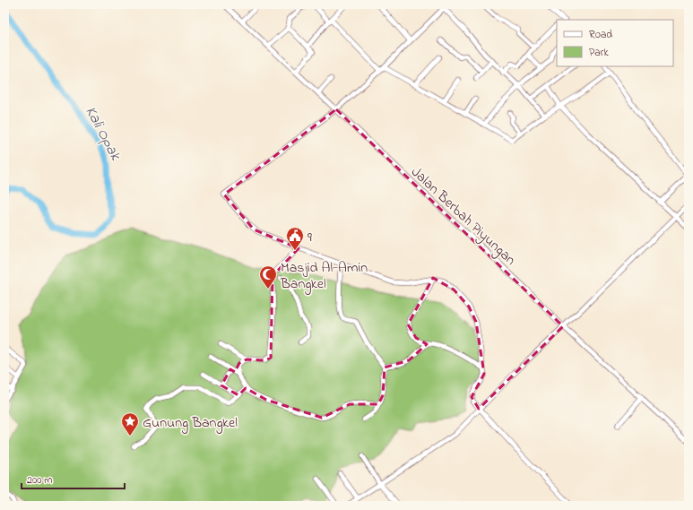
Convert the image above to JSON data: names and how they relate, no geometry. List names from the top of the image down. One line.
{"streets":{"street":["Jalan Berbah Piyungan"]},"water":["Kali Opak"],"places":{"public building":["9"],"mosque":["Masjid Al-Amin Bangkel"],"place":["Gunung Bangkel"]},"legend":["Road","Park"],"scale_bar":"200 m"}
